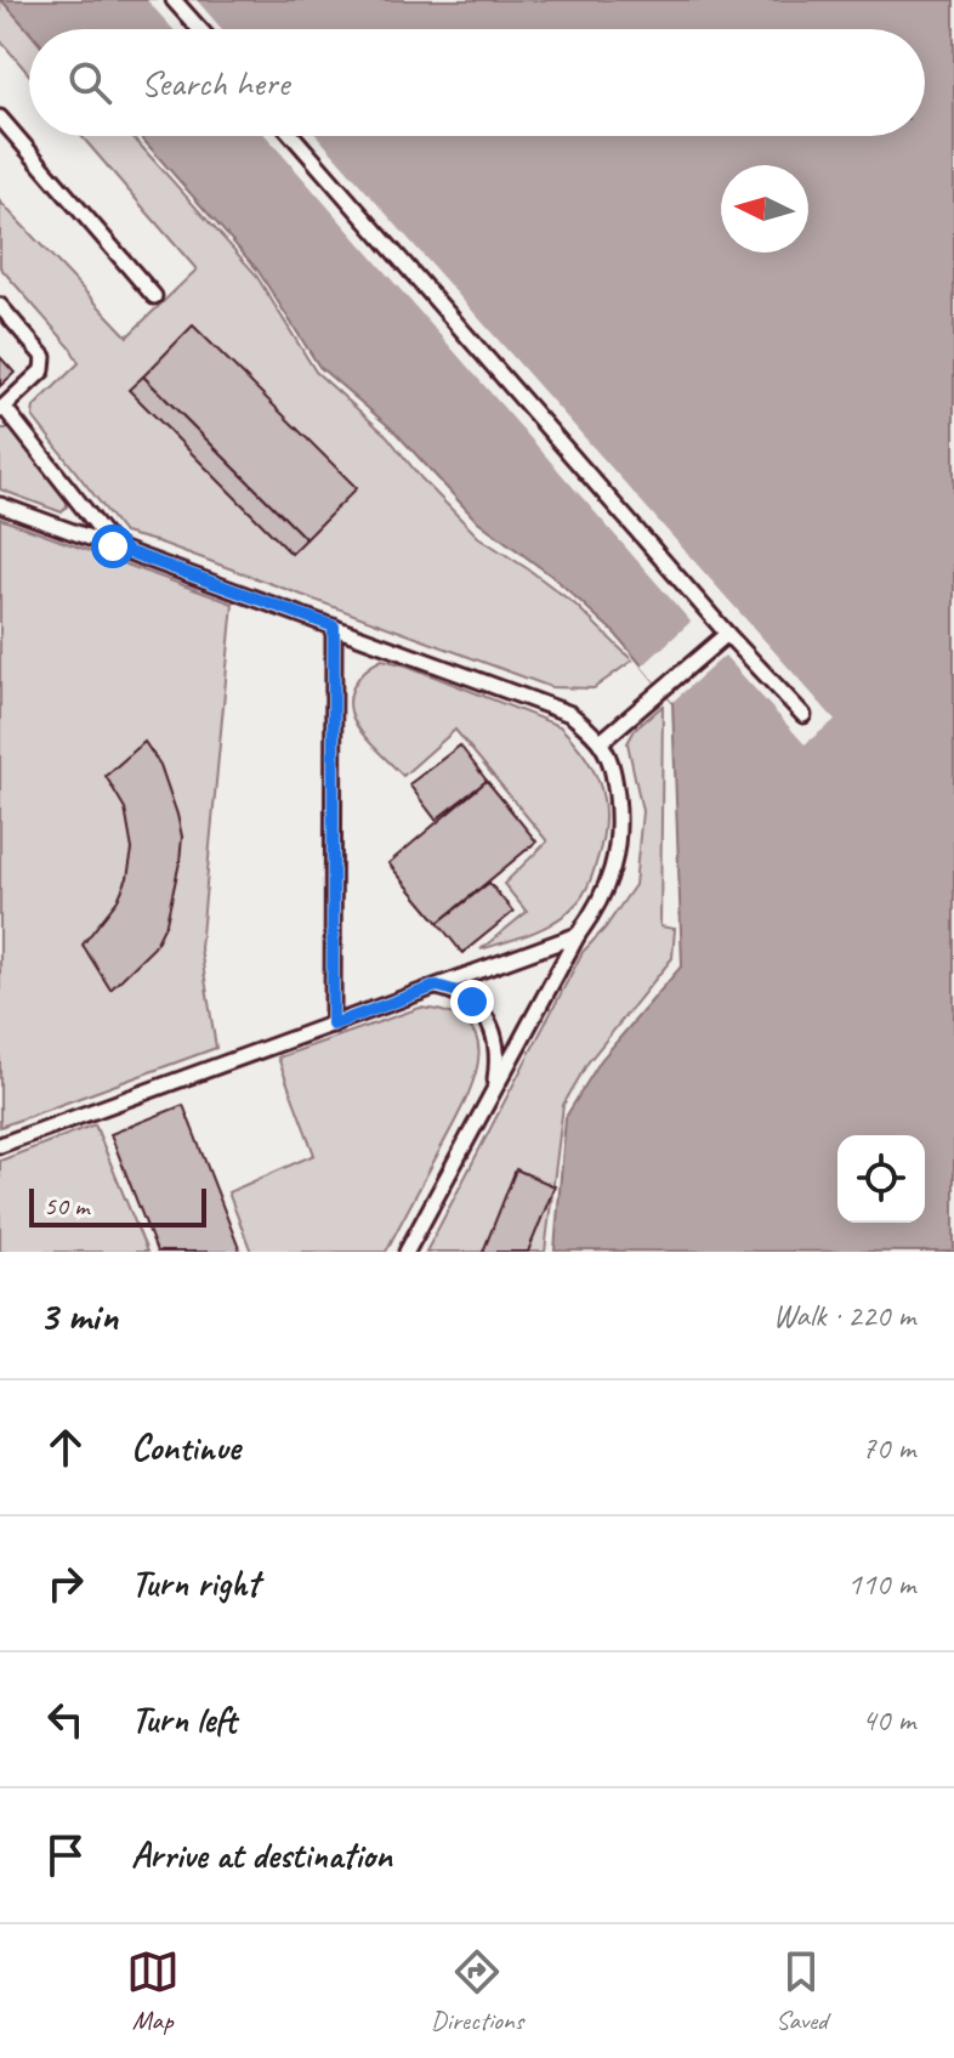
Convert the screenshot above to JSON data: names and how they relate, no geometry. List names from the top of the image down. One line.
{"scale_bar":"50 m","north":"left","page":{"search":"Search here","scale":"50 m","heading":["3 min","Walk · 220 m"],"list":[["Continue","70 m"],["Turn right","110 m"],["Turn left","40 m"],"Arrive at destination"],"nav":["Map","Directions","Saved"]}}
